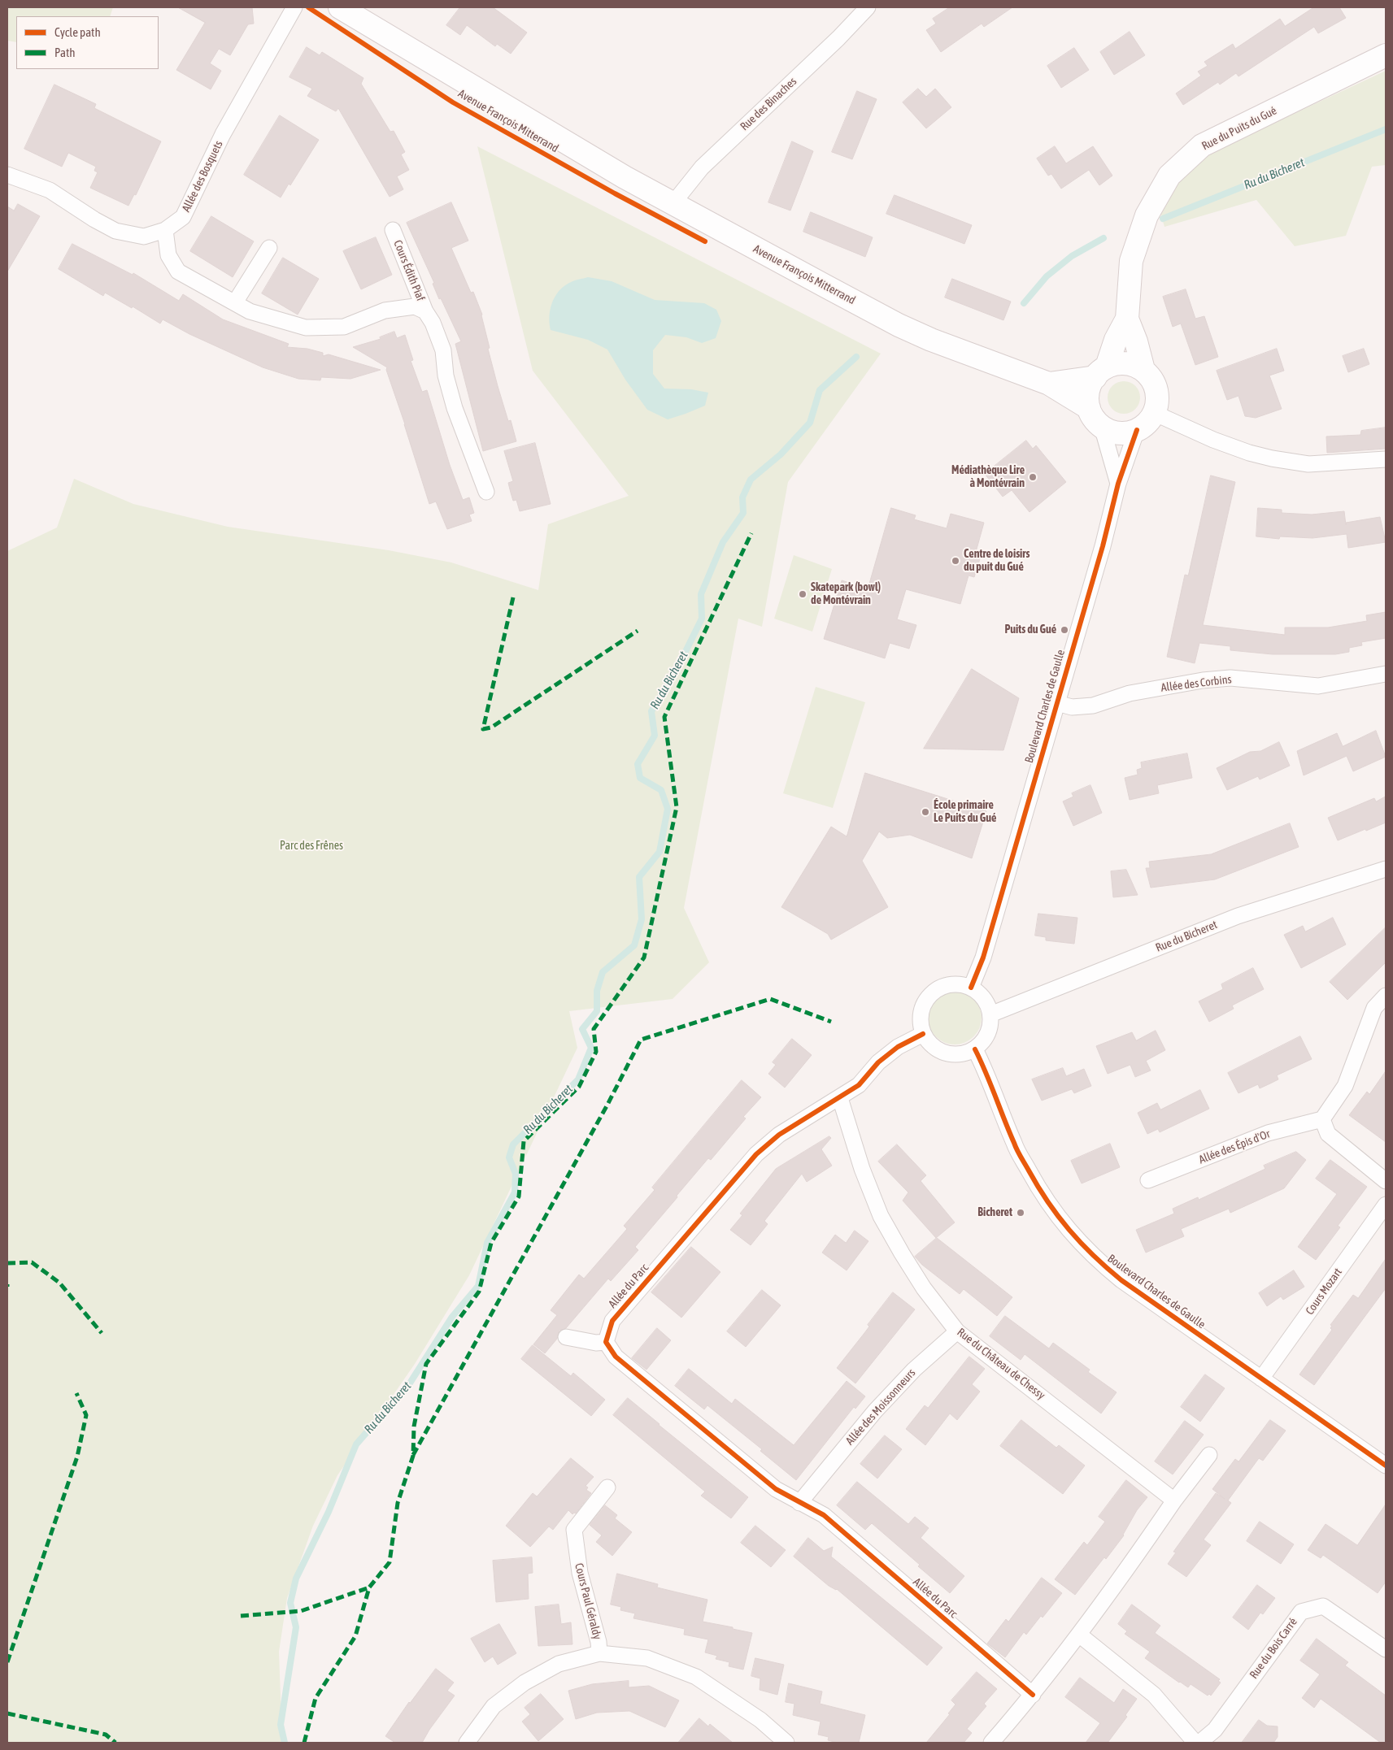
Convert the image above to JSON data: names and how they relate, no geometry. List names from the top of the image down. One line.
{"streets":{"main road":["Avenue François Mitterrand","Rue du Puits du Gué"],"street":["Rue des Binaches","Allée des Bosquets","Cours Édith Piaf","Allée des Corbins","Boulevard Charles de Gaulle","Rue du Bicheret","Allée des Épis d'Or","Allée du Parc","Cours Mozart","Rue du Château de Chessy","Allée des Moissonneurs","Cours Paul Géraldy","Rue du Bois Carré"]},"crossings":[["Rue des Binaches","Avenue François Mitterrand"],["Avenue François Mitterrand","Rue du Puits du Gué"],["Avenue François Mitterrand","Boulevard Charles de Gaulle"],["Rue du Puits du Gué","Boulevard Charles de Gaulle"],["Allée des Corbins","Boulevard Charles de Gaulle"],["Boulevard Charles de Gaulle","Rue du Bicheret"],["Boulevard Charles de Gaulle","Allée du Parc"],["Boulevard Charles de Gaulle","Cours Mozart"],["Rue du Bicheret","Allée du Parc"],["Allée du Parc","Rue du Château de Chessy"],["Allée du Parc","Allée des Moissonneurs"],["Rue du Château de Chessy","Allée des Moissonneurs"]],"water":["Ru du Bicheret"],"parks":["Parc des Frênes"],"places":["Médiathèque Lire à Montévrain","Centre de loisirs du puit du Gué","Skatepark (bowl) de Montévrain","Puits du Gué","École primaire Le Puits du Gué","Bicheret"],"legend":["Cycle path","Path"]}
